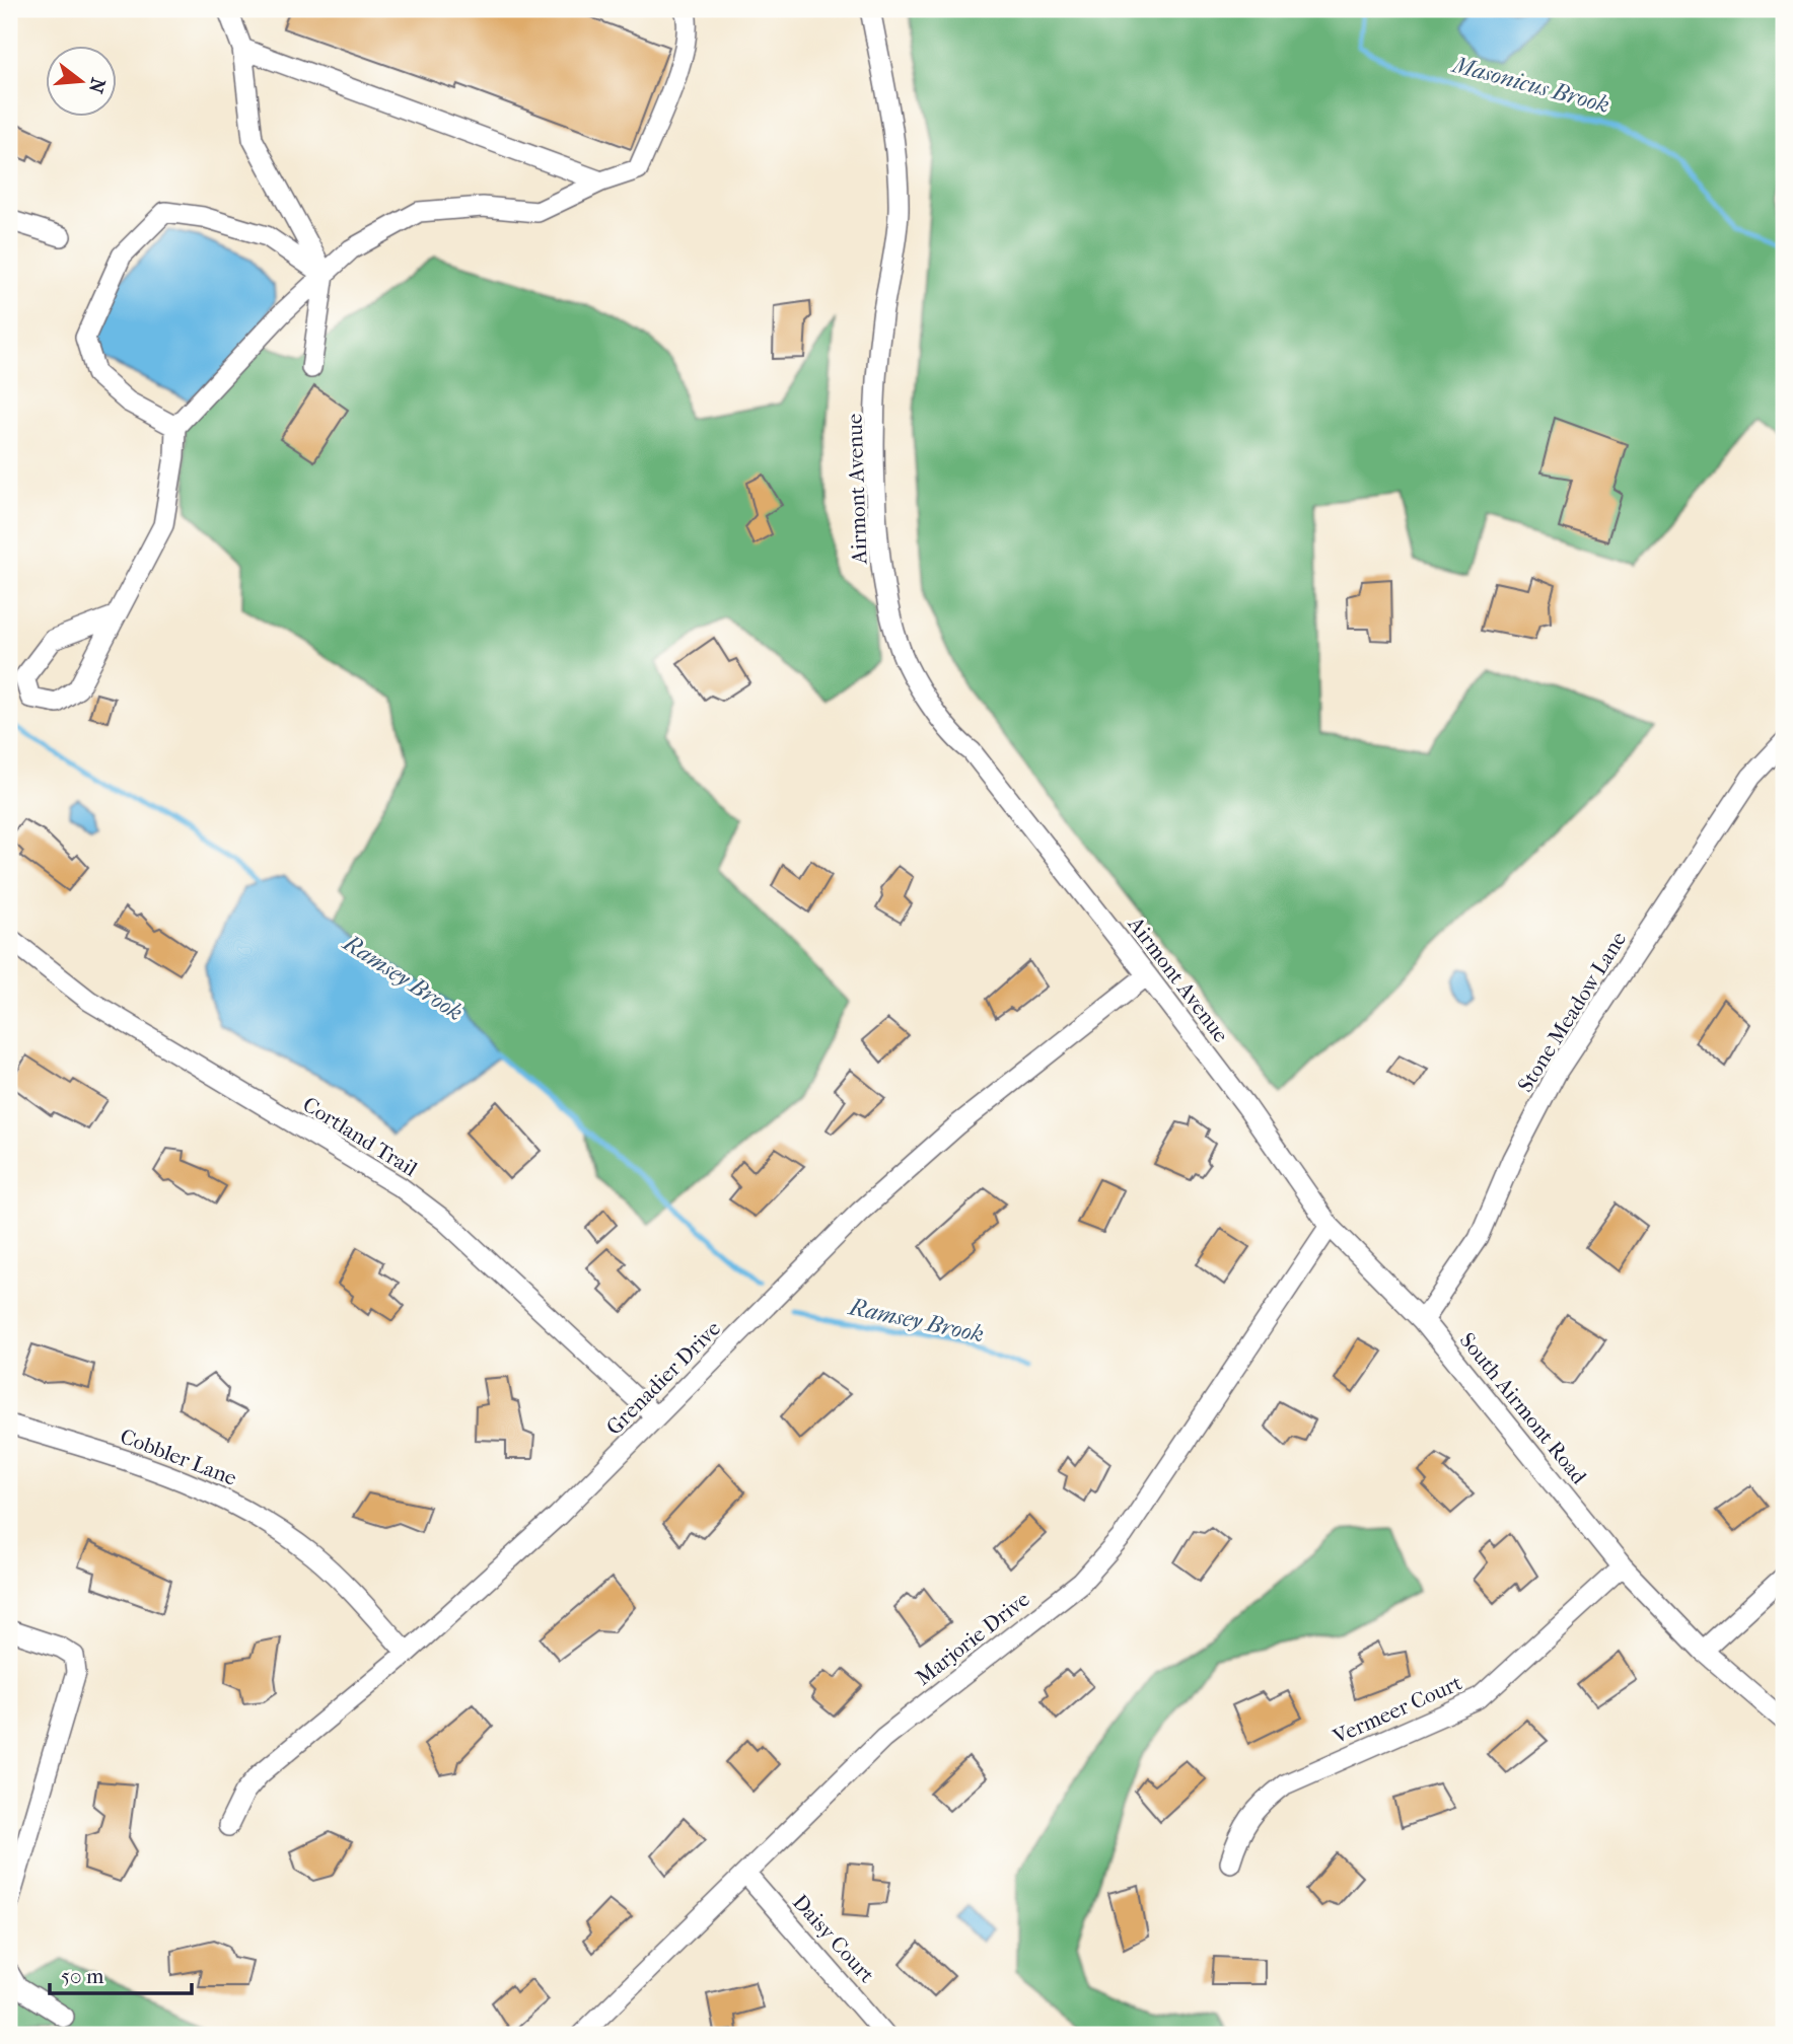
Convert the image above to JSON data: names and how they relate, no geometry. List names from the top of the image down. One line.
{"streets":{"street":["Airmont Avenue","Stone Meadow Lane","Cortland Trail","Grenadier Drive","South Airmont Road","Cobbler Lane","Marjorie Drive","Vermeer Court","Daisy Court"]},"crossings":[["Airmont Avenue","Grenadier Drive"],["Airmont Avenue","South Airmont Road"],["Stone Meadow Lane","South Airmont Road"],["Cortland Trail","Grenadier Drive"],["Grenadier Drive","Cobbler Lane"],["South Airmont Road","Marjorie Drive"],["South Airmont Road","Vermeer Court"],["Marjorie Drive","Daisy Court"]],"water":["Masonicus Brook","Ramsey Brook"],"scale_bar":"50 m","north":"right"}
